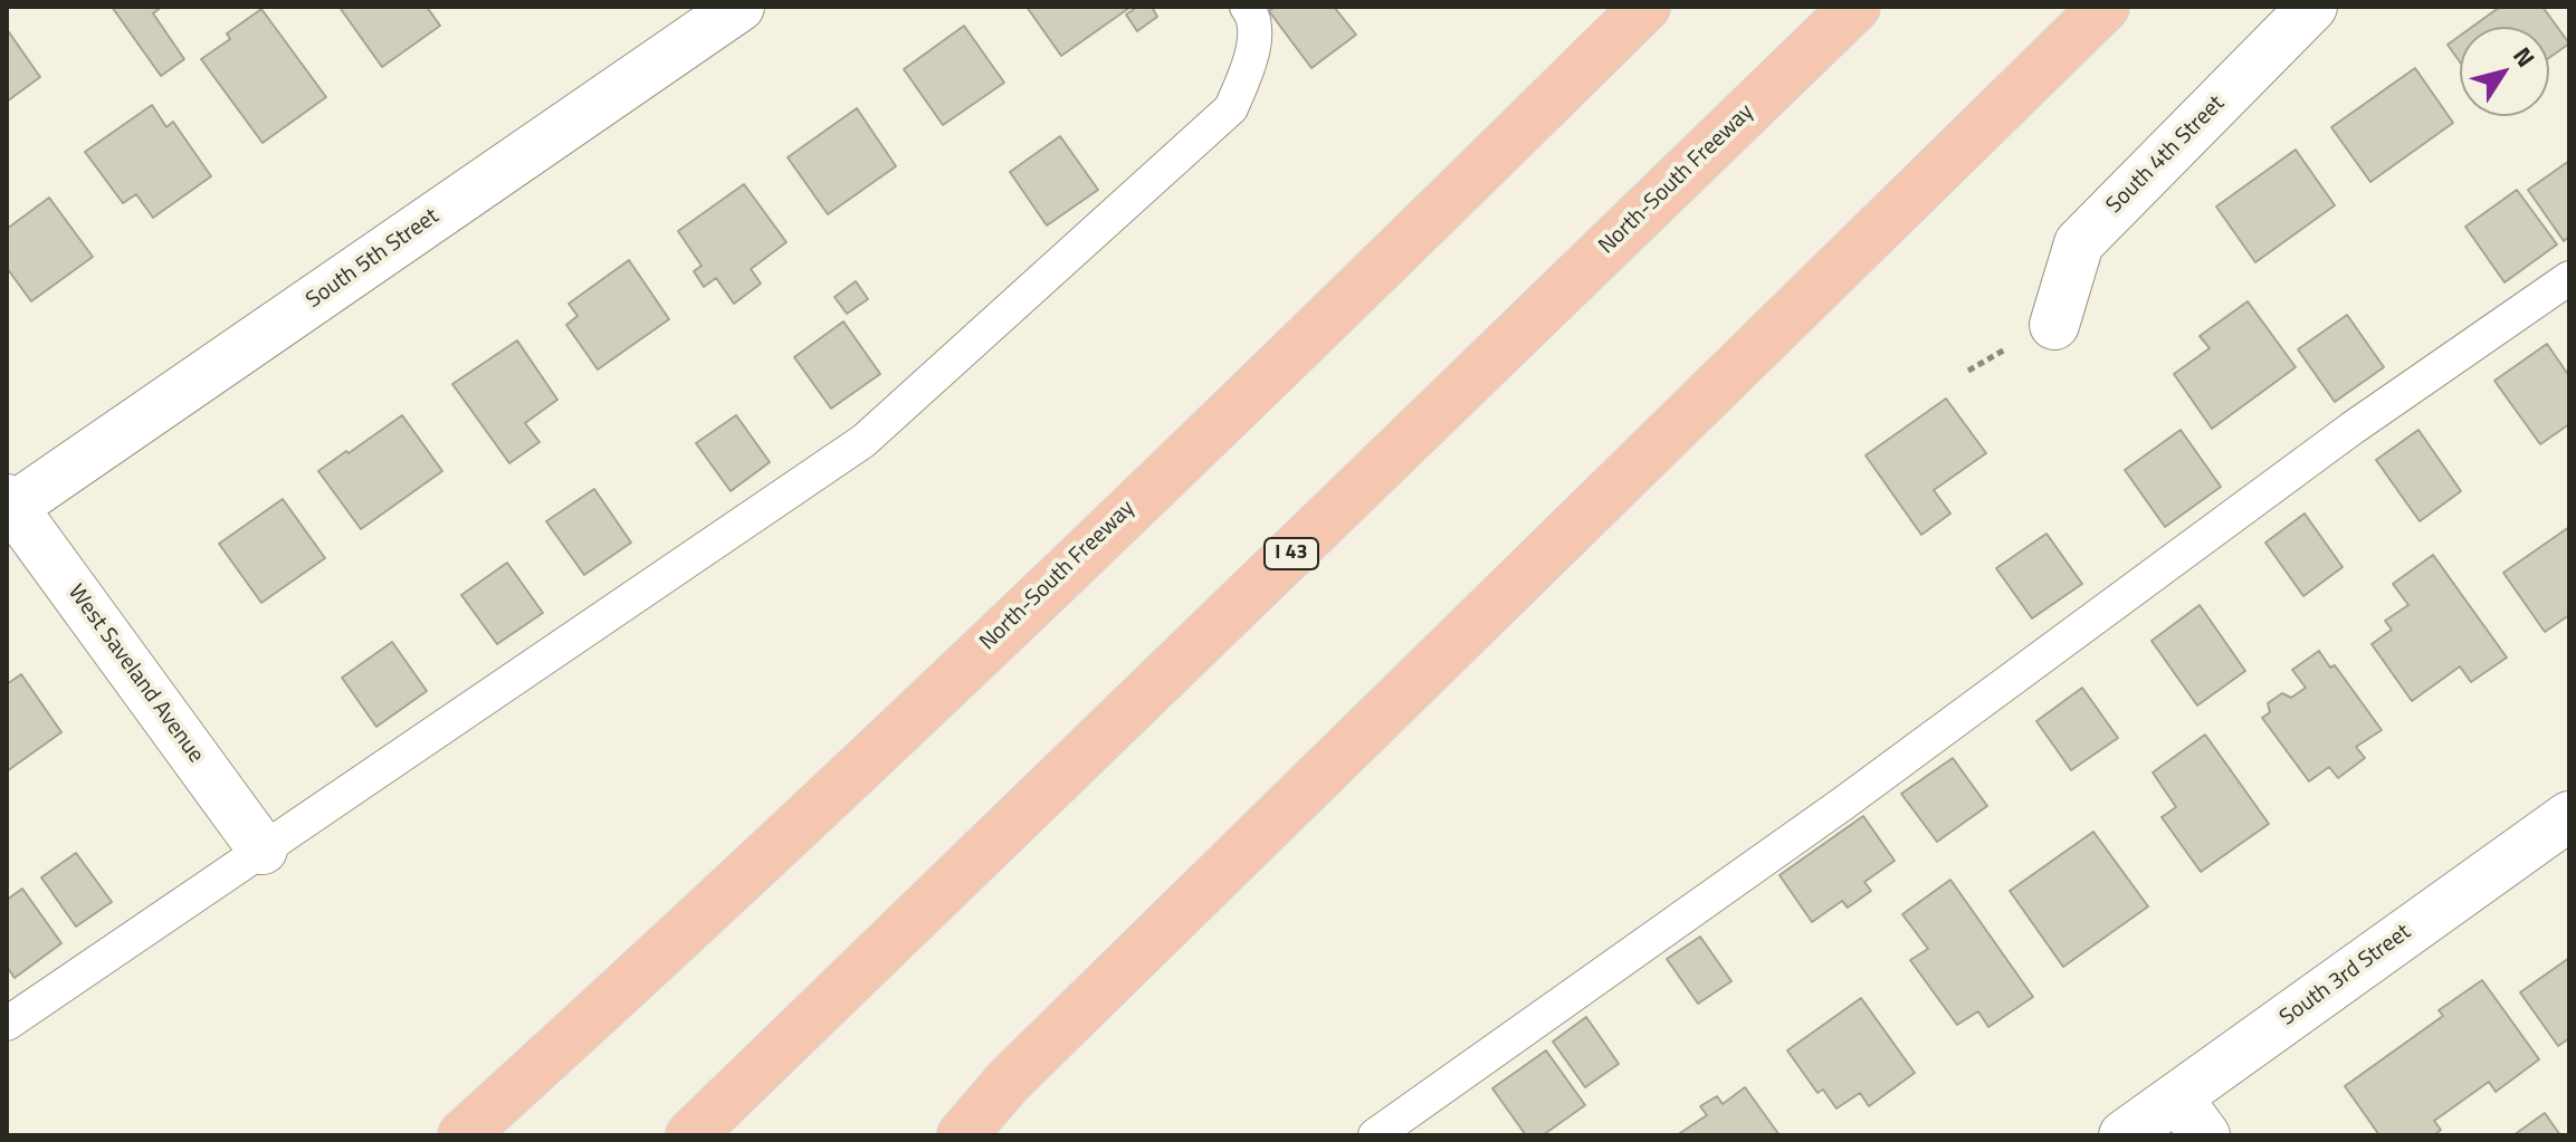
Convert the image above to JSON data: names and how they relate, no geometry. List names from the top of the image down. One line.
{"streets":{"highway":["North-South Freeway","I 43"],"street":["South 4th Street","South 5th Street","West Saveland Avenue","South 3rd Street"]},"crossings":[["South 5th Street","West Saveland Avenue"]],"north":"top right"}
